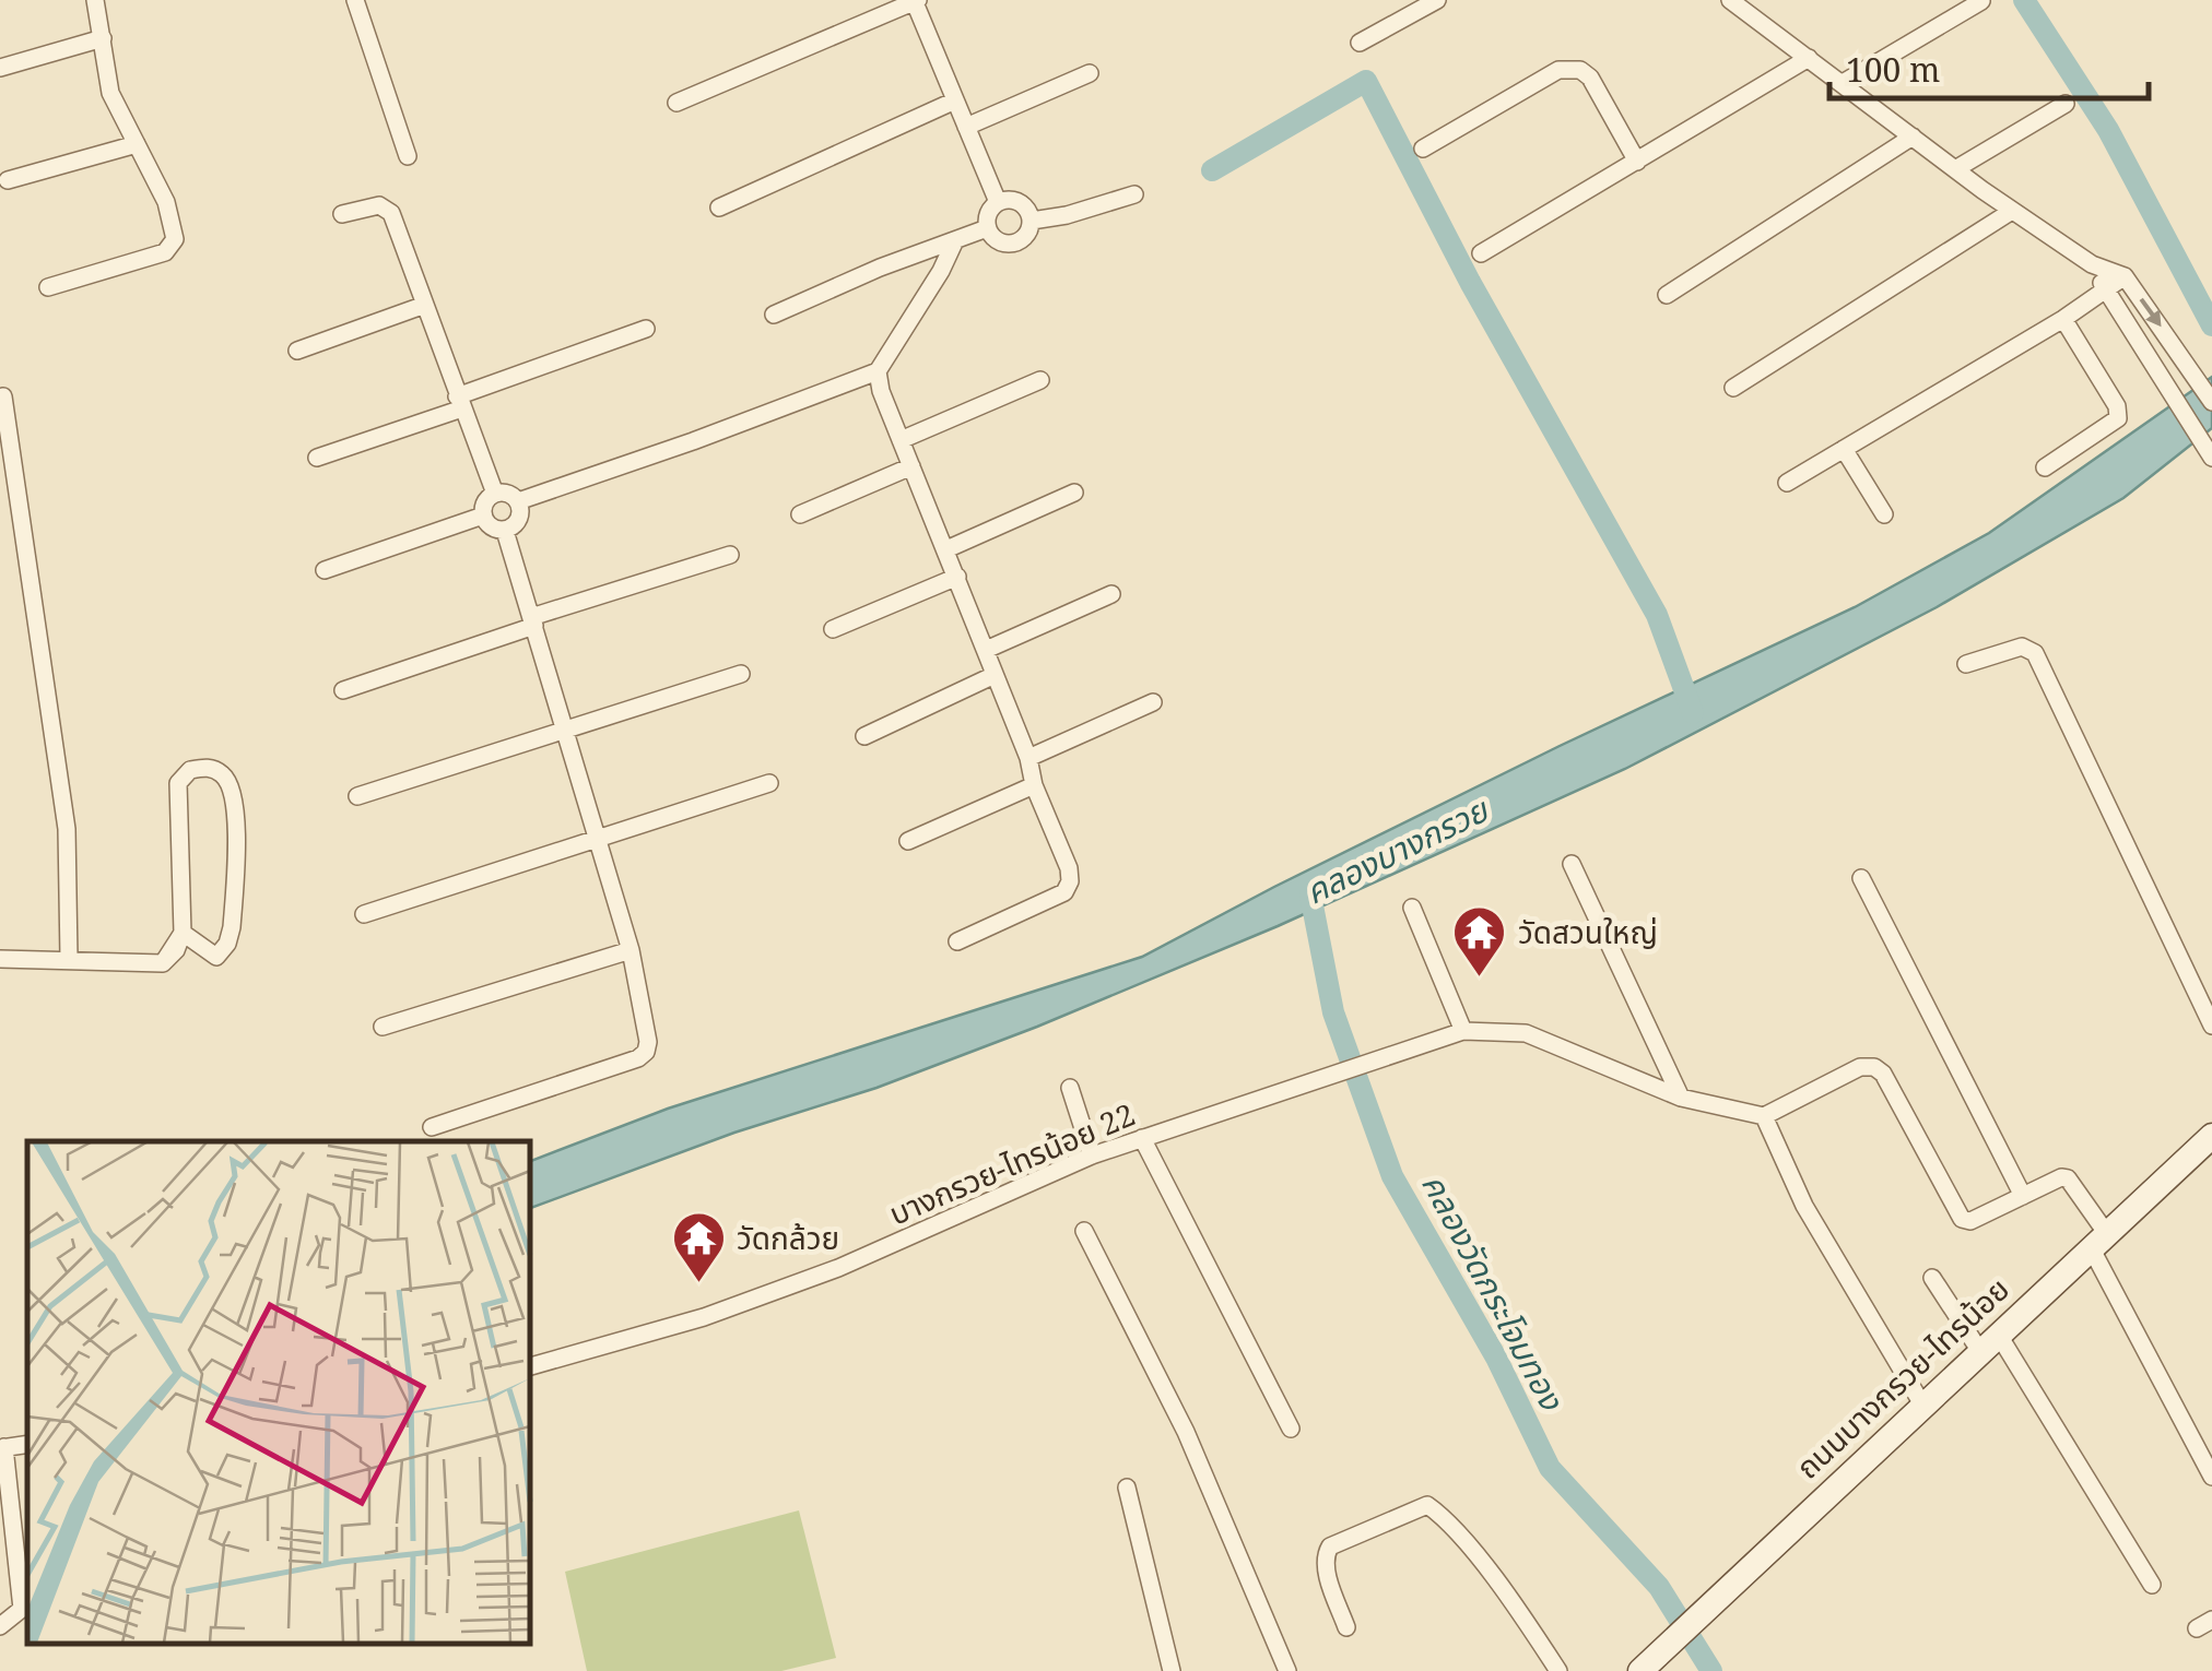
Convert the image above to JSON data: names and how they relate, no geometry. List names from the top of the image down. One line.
{"streets":{"main road":["ถนนบางกรวย-ไทรน้อย"],"street":["บางกรวย-ไทรน้อย 22"]},"water":["คลองบางกรวย","คลองวัดกระโจมทอง"],"places":{"temple":["วัดสวนใหญ่","วัดกล้วย"]},"scale_bar":"100 m"}
